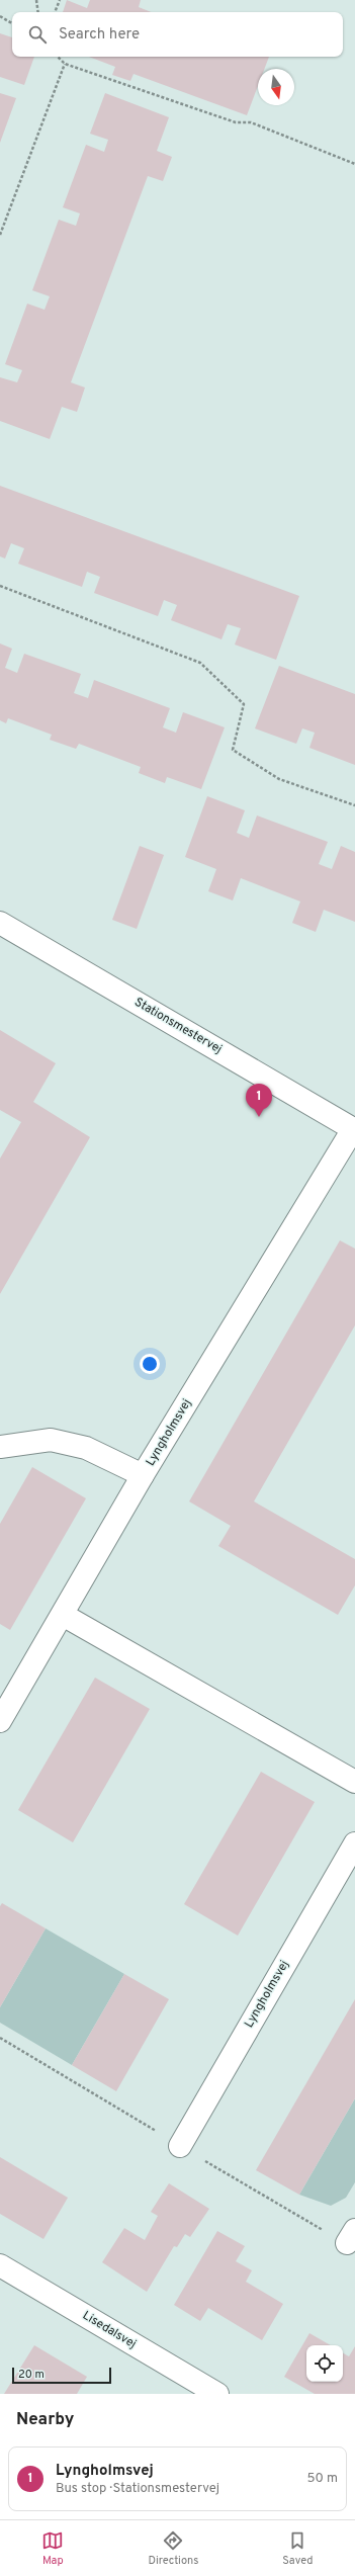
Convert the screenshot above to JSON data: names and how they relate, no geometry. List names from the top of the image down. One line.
{"streets":{"street":["Stationsmestervej","Lyngholmsvej","Lisedalsvej"]},"crossings":[["Stationsmestervej","Lyngholmsvej"]],"scale_bar":"20 m","north":"bottom","page":{"search":"Search here","pins":"1","scale":"20 m","heading":"Nearby","list":[{"mark":"1","name":"Lyngholmsvej","note":"Bus stop · Stationsmestervej","value":"50 m"}],"nav":["Map","Directions","Saved"]}}
